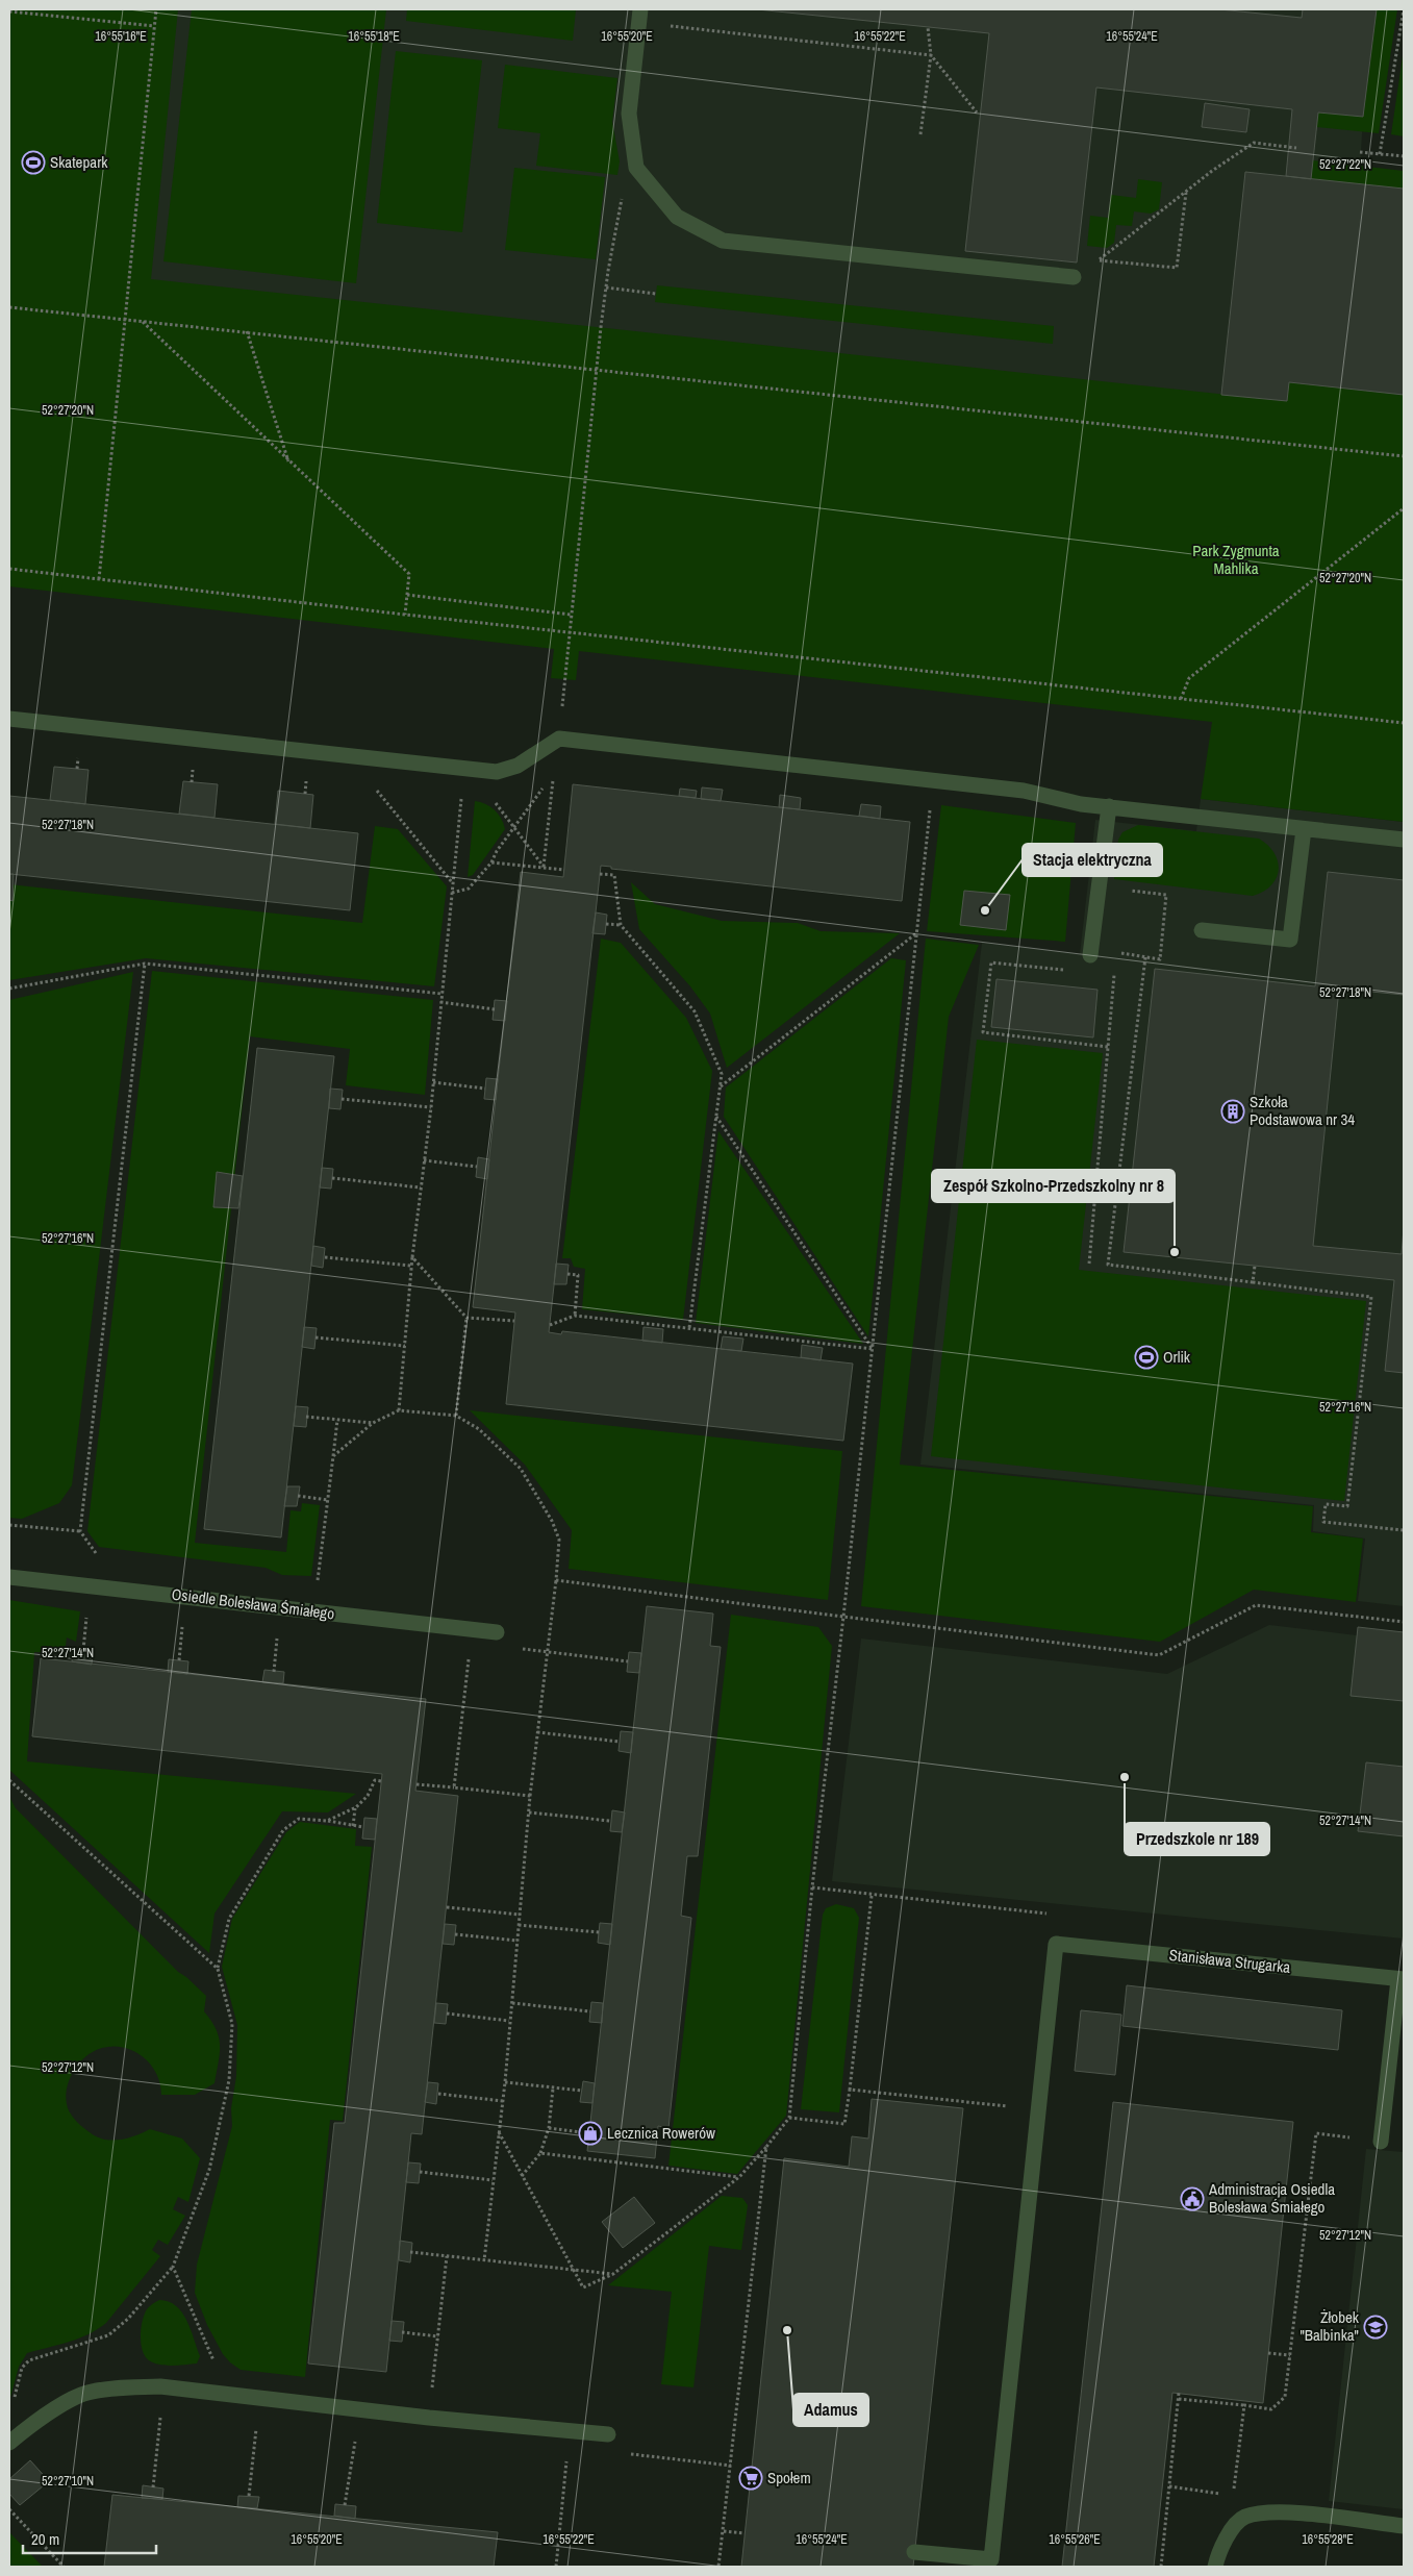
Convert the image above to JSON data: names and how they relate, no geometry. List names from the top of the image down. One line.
{"streets":{"street":["Osiedle Bolesława Śmiałego","Stanisława Strugarka"]},"parks":["Park Zygmunta Mahlika"],"places":{"sports":["Skatepark","Orlik"],"other":["Stacja elektryczna","Zespół Szkolno-Przedszkolny nr 8","Przedszkole nr 189","Adamus"],"building":["Szkoła Podstawowa nr 34"],"shop":["Lecznica Rowerów"],"public building":["Administracja Osiedla Bolesława Śmiałego"],"school or university":["Żłobek \"Balbinka\""],"supermarket":["Społem"]},"scale_bar":"20 m","coordinates":["16°55'16\"E","16°55'18\"E","16°55'20\"E","16°55'22\"E","16°55'24\"E","52°27'22\"N","52°27'20\"N","52°27'18\"N","52°27'16\"N","52°27'14\"N","52°27'12\"N","52°27'10\"N","16°55'26\"E","16°55'28\"E"]}
